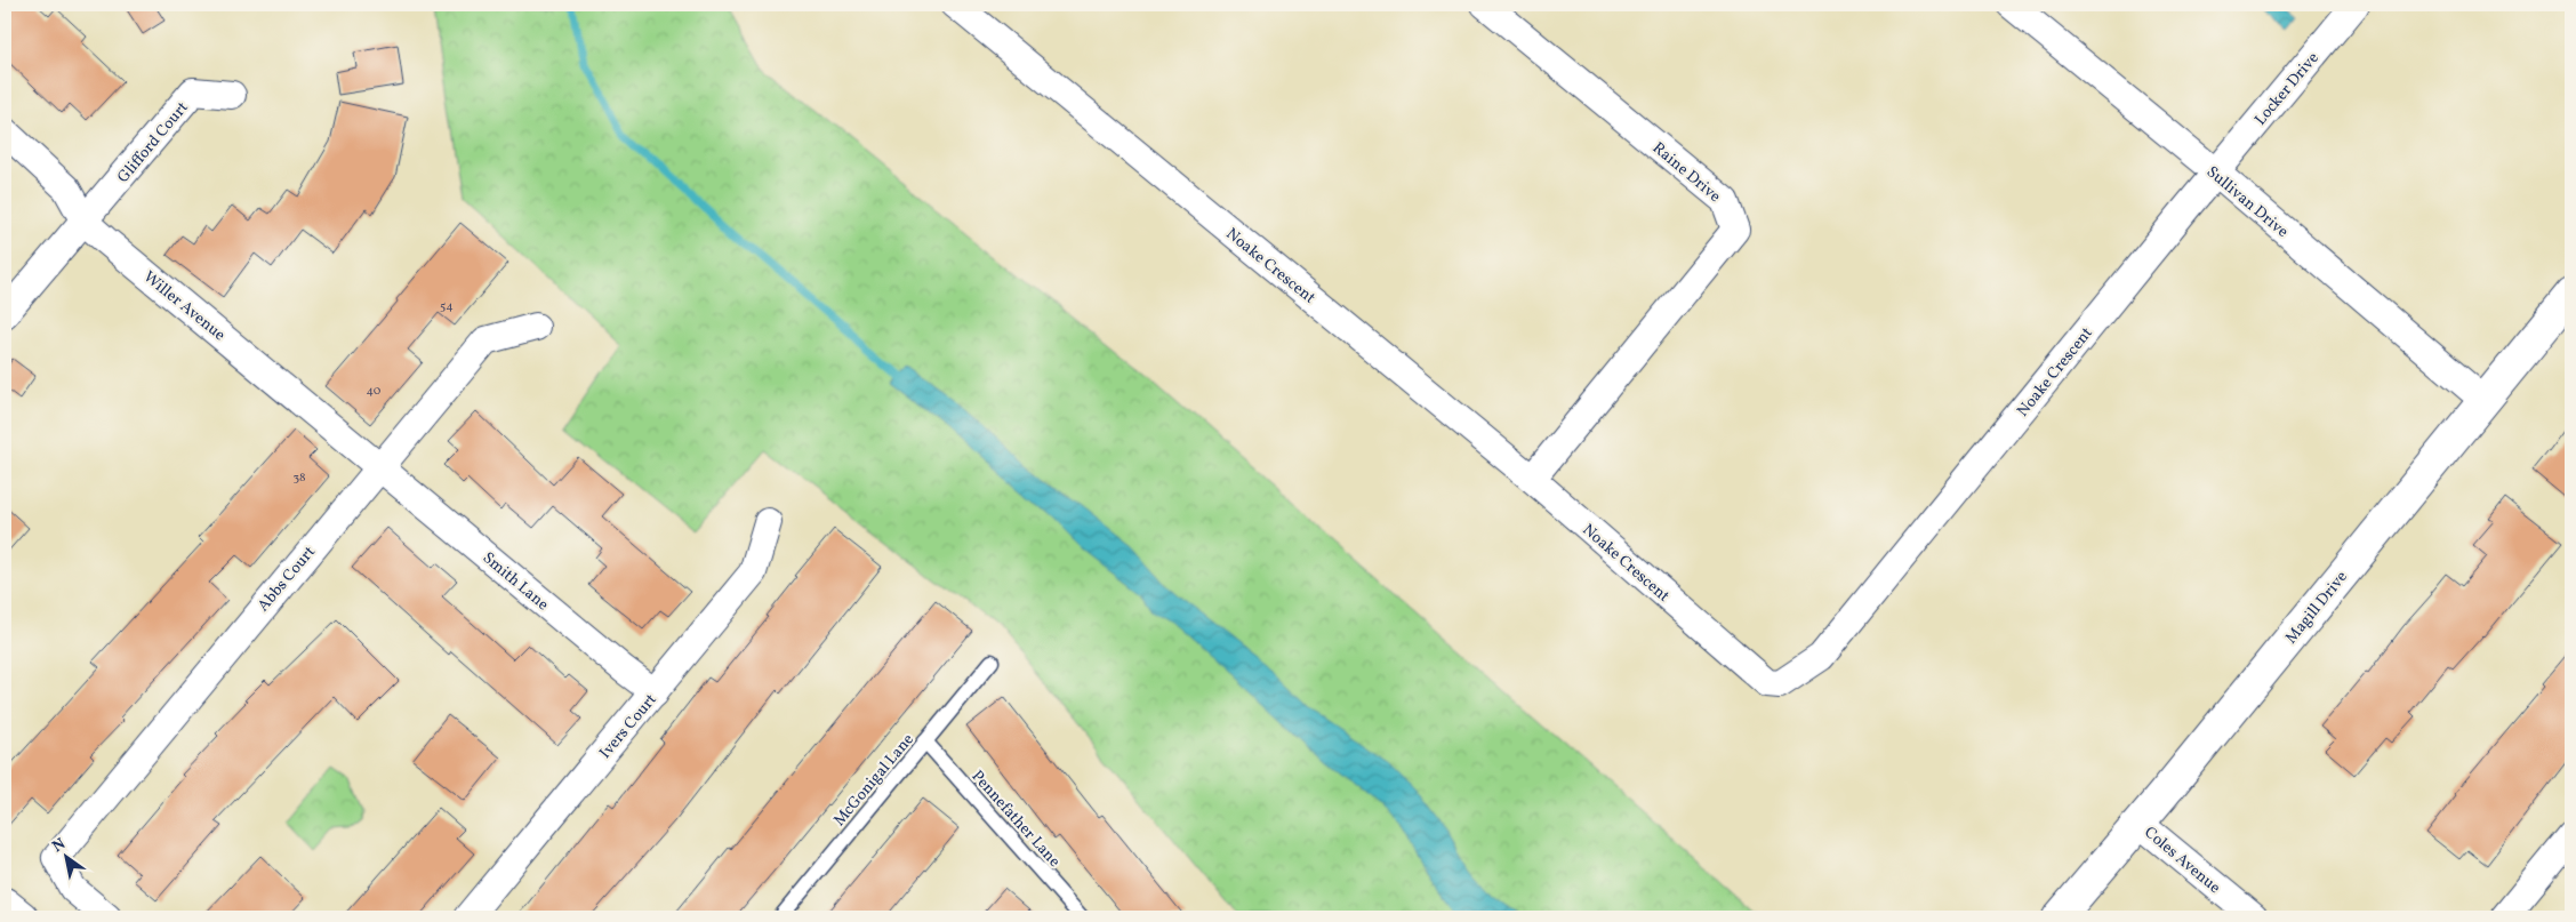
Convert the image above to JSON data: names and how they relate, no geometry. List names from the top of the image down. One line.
{"streets":{"street":["Locker Drive","Glifford Court","Raine Drive","Sullivan Drive","Noake Crescent","Willer Avenue","Abbs Court","Smith Lane","Magill Drive","Ivers Court","Coles Avenue"],"lane":["McGonigal Lane","Pennefather Lane"]},"crossings":[["Locker Drive","Sullivan Drive"],["Locker Drive","Noake Crescent"],["Glifford Court","Willer Avenue"],["Raine Drive","Noake Crescent"],["Sullivan Drive","Noake Crescent"],["Sullivan Drive","Magill Drive"],["Willer Avenue","Abbs Court"],["Willer Avenue","Smith Lane"],["Abbs Court","Smith Lane"],["Smith Lane","Ivers Court"],["Magill Drive","Coles Avenue"],["McGonigal Lane","Pennefather Lane"]],"house_numbers":["54","40","38"],"north":"top left"}
